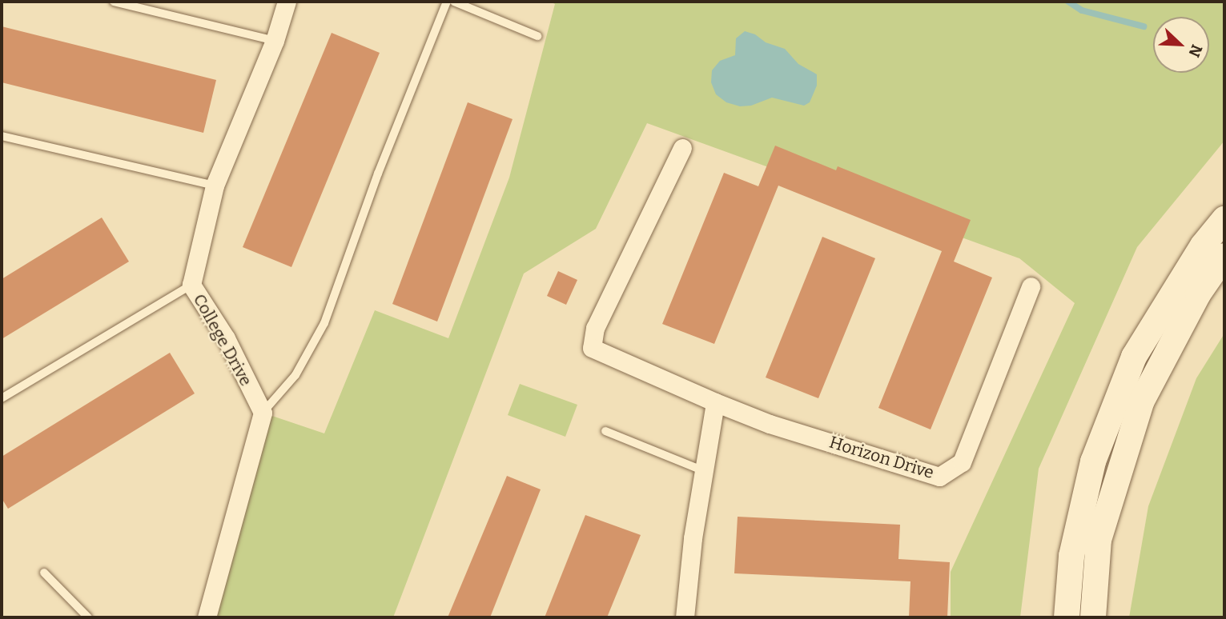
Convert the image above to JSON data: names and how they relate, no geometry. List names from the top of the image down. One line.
{"streets":{"street":["College Drive","Horizon Drive"]},"north":"bottom right"}
